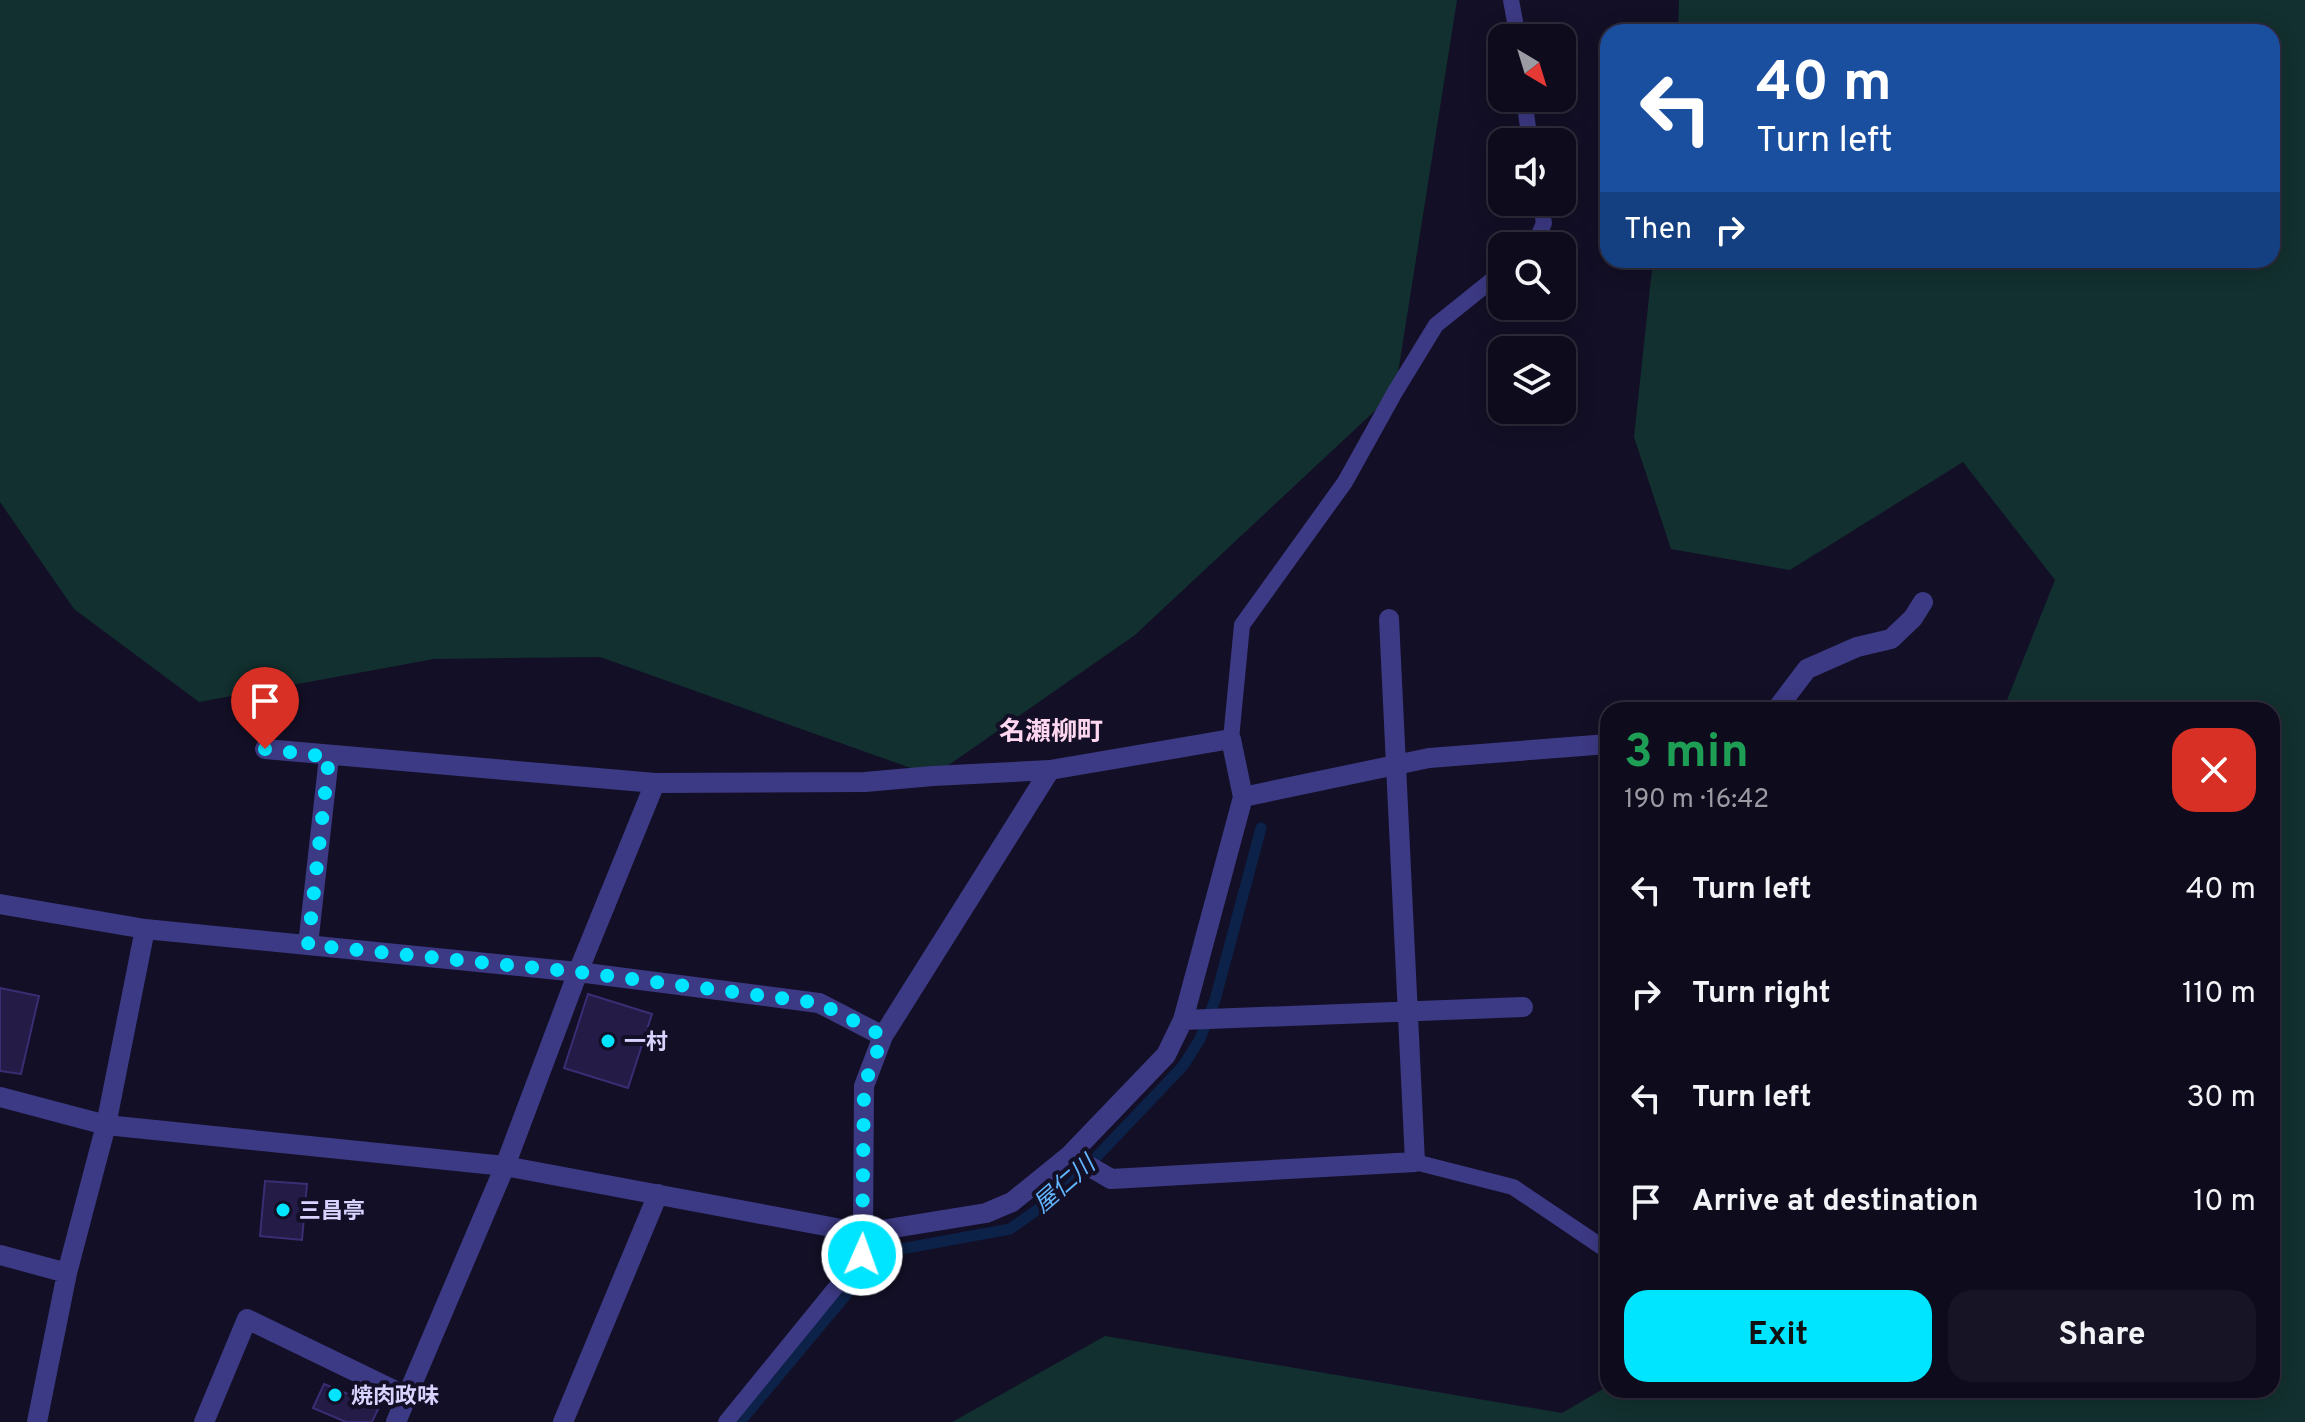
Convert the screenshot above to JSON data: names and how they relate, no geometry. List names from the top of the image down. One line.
{"districts":["名瀬柳町"],"water":["屋仁川"],"places":["一村","三昌亭","焼肉政味"],"north":"bottom right","page":{"turn":["40 m","Turn left"],"then":"Then","heading":["3 min","190 m · 16:42"],"list":[{"name":"Turn left","value":"40 m"},{"name":"Turn right","value":"110 m"},{"name":"Turn left","value":"30 m"},{"name":"Arrive at destination","value":"10 m"}],"buttons":["Exit","Share"]}}
